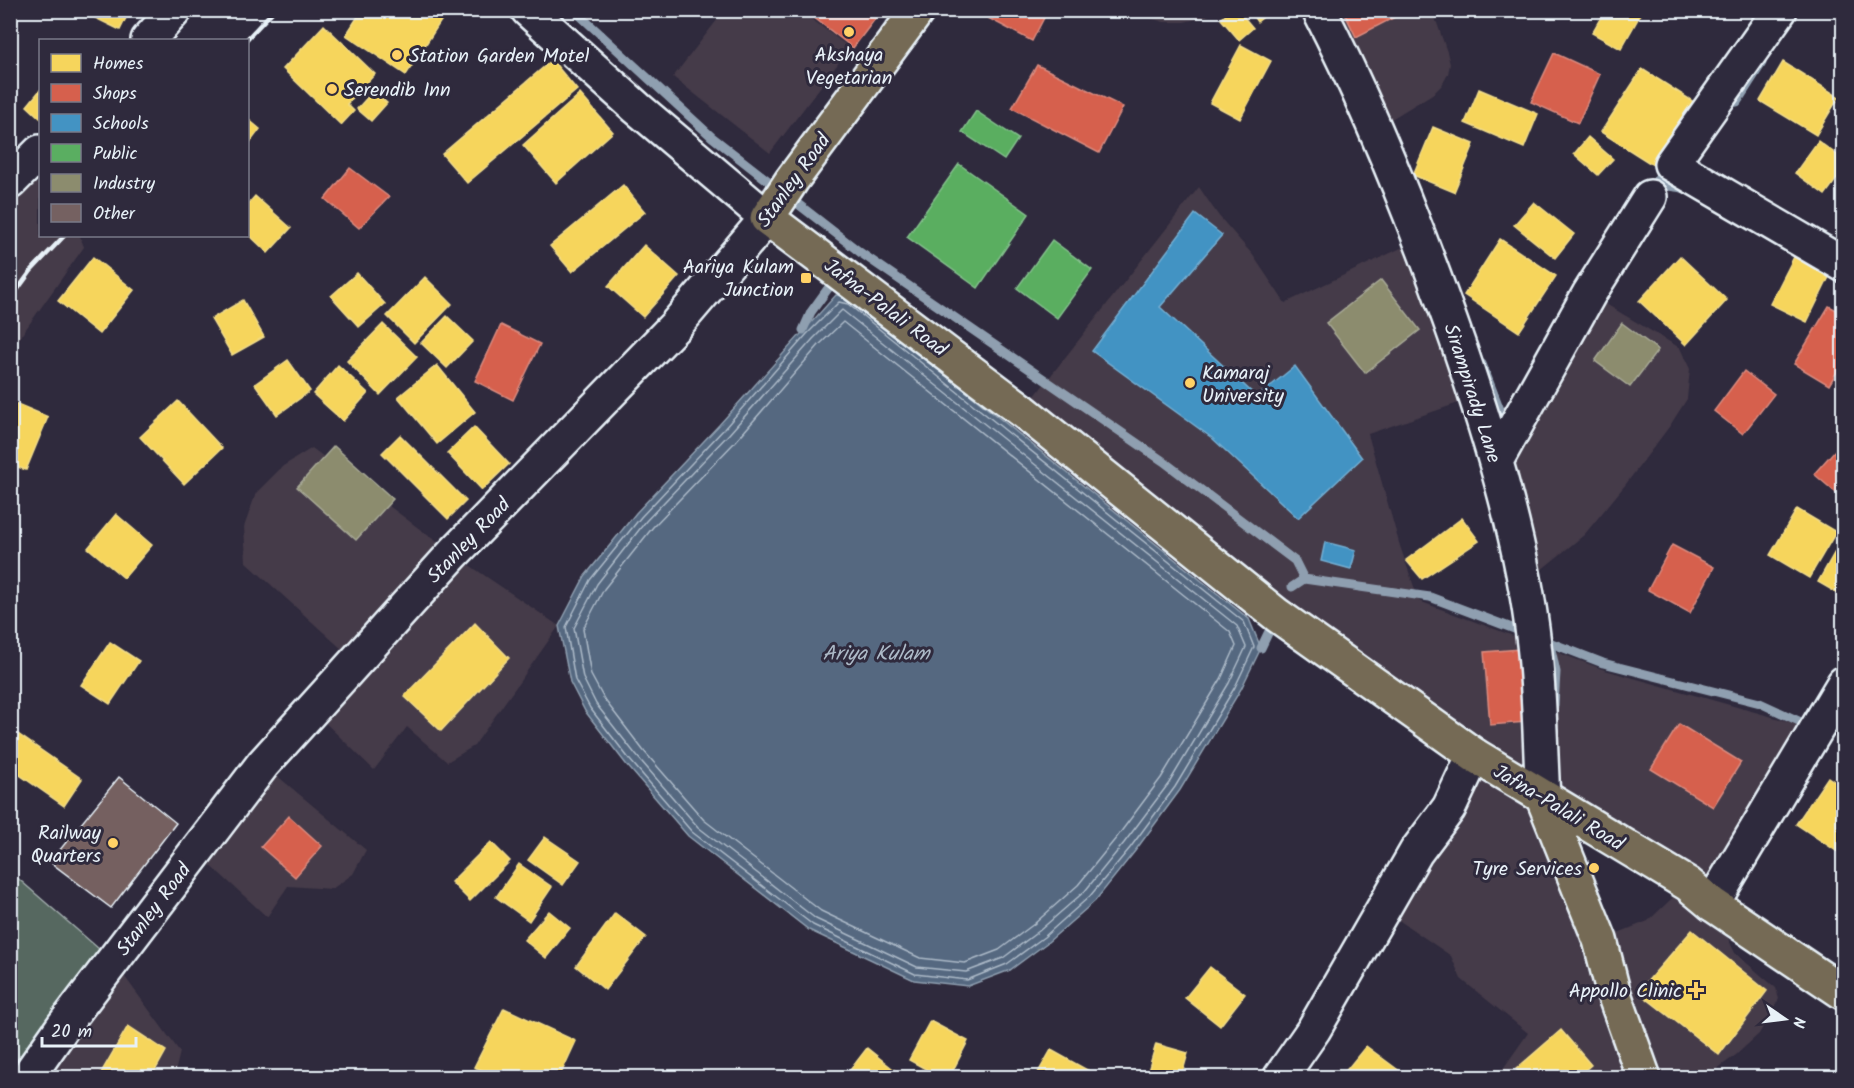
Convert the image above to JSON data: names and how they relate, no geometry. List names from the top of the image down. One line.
{"streets":{"main road":["Stanley Road","Jafna-Palali Road"],"street":["Sirampirady Lane"]},"crossings":[["Stanley Road","Jafna-Palali Road"],["Jafna-Palali Road","Sirampirady Lane"]],"water":["Ariya Kulam"],"places":{"other":["Akshaya Vegetarian","Station Garden Motel","Serendib Inn","Kamaraj University","Railway Quarters","Tyre Services"],"transit":["Aariya Kulam Junction"],"health":["Appollo Clinic"]},"legend":["Homes","Shops","Schools","Public","Industry","Other"],"scale_bar":"20 m","north":"right"}
